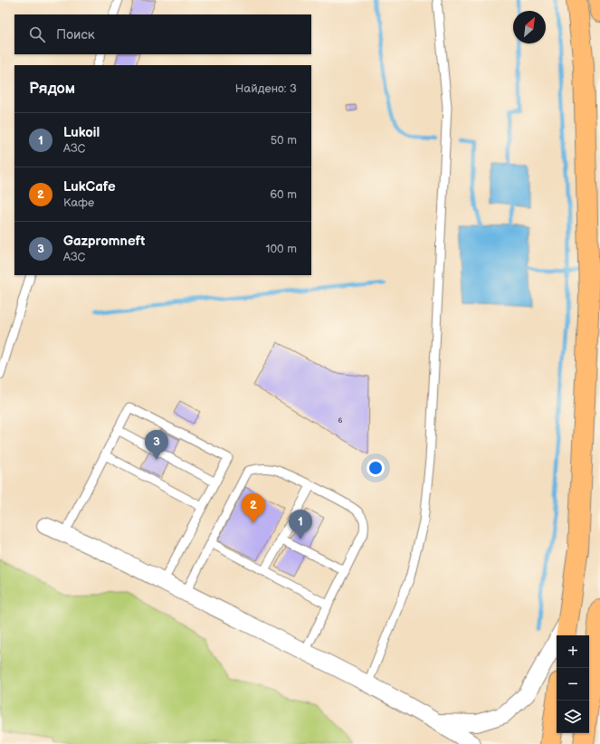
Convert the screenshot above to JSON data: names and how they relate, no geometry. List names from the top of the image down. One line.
{"house_numbers":["6"],"north":"top right","page":{"search":"Поиск","heading":["Рядом","Найдено: 3"],"list":[{"mark":"1","name":"Lukoil","note":"АЗС","value":"50 m"},{"mark":"2","name":"LukCafe","note":"Кафе","value":"60 m"},{"mark":"3","name":"Gazpromneft","note":"АЗС","value":"100 m"}],"pins":["3","2","1"],"map_buttons":["+","−"]}}
